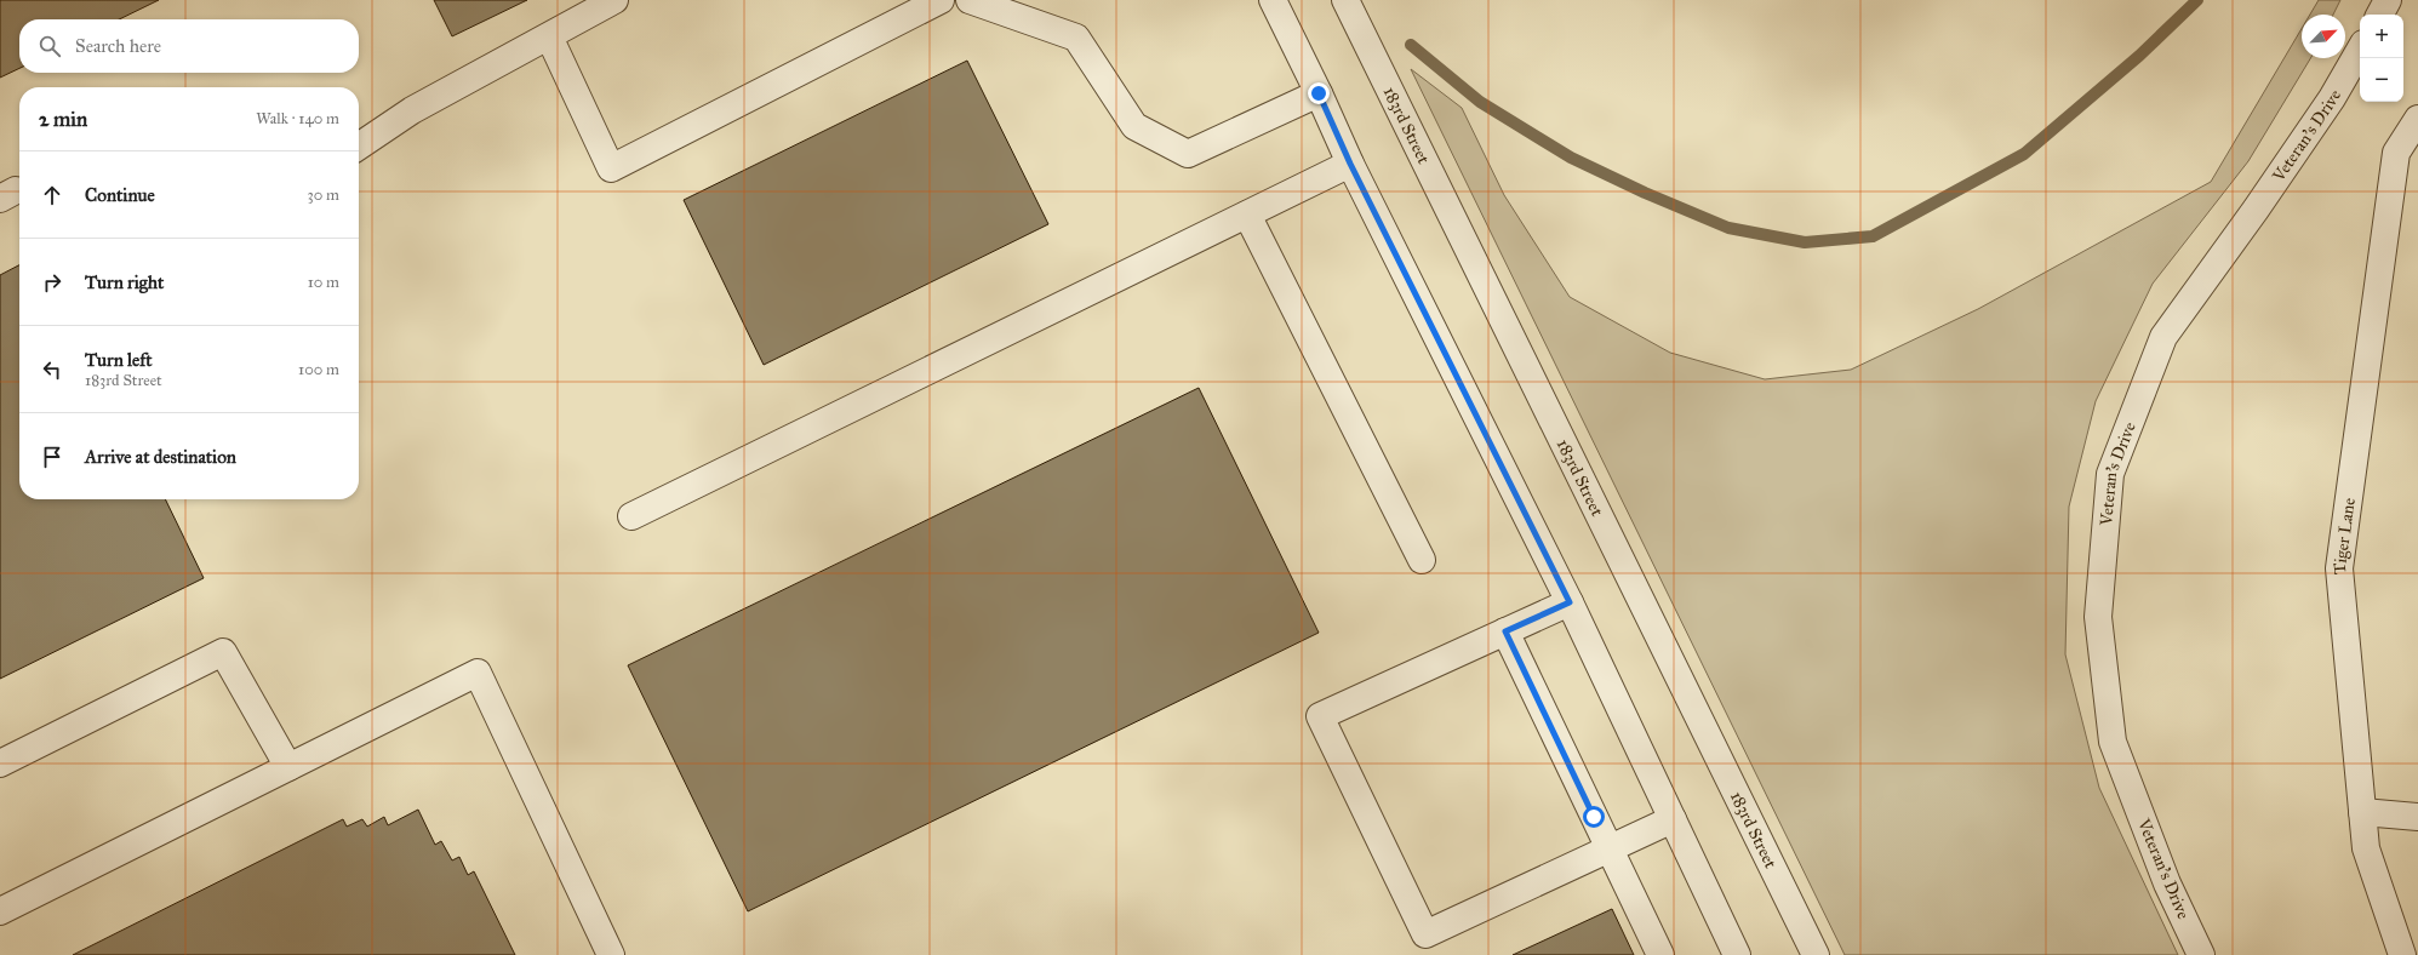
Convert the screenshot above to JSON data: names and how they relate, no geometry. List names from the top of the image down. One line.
{"streets":{"street":["183rd Street","Veteran's Drive","Tiger Lane"]},"north":"top right","page":{"map_buttons":["+","−"],"search":"Search here","heading":["2 min","Walk · 140 m"],"list":[["Continue","30 m"],["Turn right","10 m"],["Turn left","183rd Street","100 m"],"Arrive at destination"]}}
